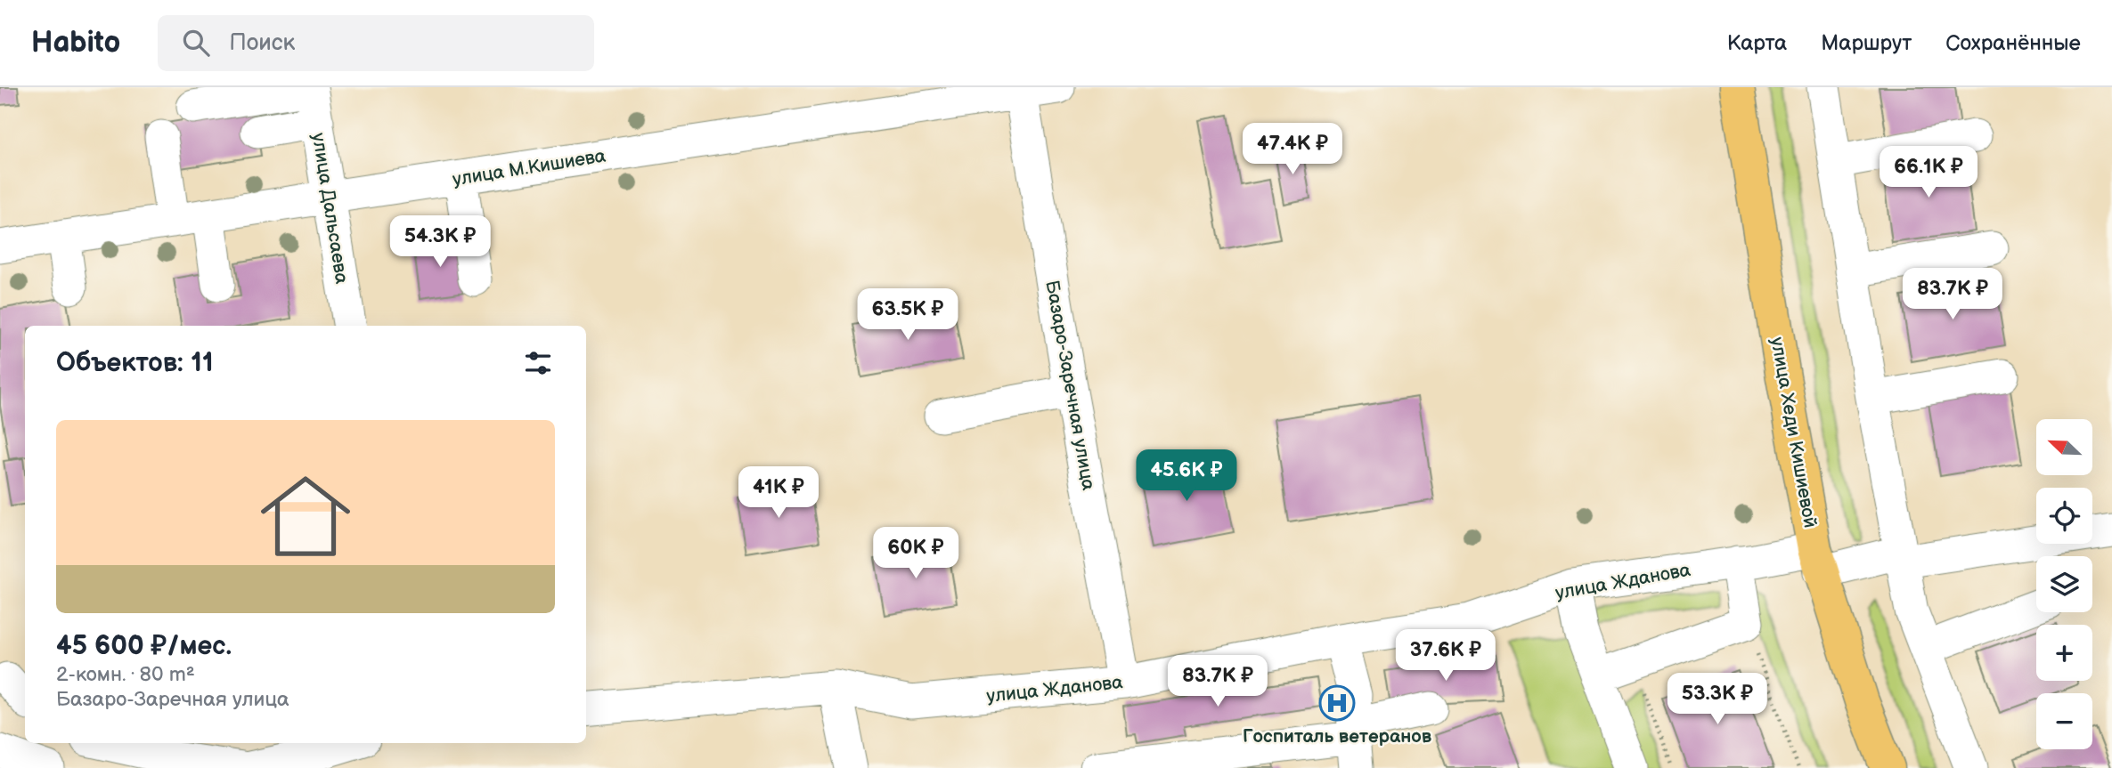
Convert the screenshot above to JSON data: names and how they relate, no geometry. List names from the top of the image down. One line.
{"streets":{"main road":["улица Хеди Кишиевой"],"street":["улица М.Кишиева","улица Дальсаева","Базаро-Заречная улица","улица Жданова"]},"crossings":[["улица М.Кишиева","улица Дальсаева"],["улица М.Кишиева","Базаро-Заречная улица"],["Базаро-Заречная улица","улица Жданова"],["улица Хеди Кишиевой","улица Жданова"]],"places":{"hospital":["Госпиталь ветеранов"]},"north":"top left","page":{"header":"Habito","search":"Поиск","nav":["Карта","Маршрут","Сохранённые"],"price":["47.4K ₽","66.1K ₽","54.3K ₽","83.7K ₽","63.5K ₽","45.6K ₽","41K ₽","60K ₽","37.6K ₽","83.7K ₽","53.3K ₽"],"heading":"Объектов: 11","list":[{"name":"45 600 ₽/мес.","note":"2-комн. · 80 m² · Базаро-Заречная улица"}],"map_buttons":["+","−"]}}
